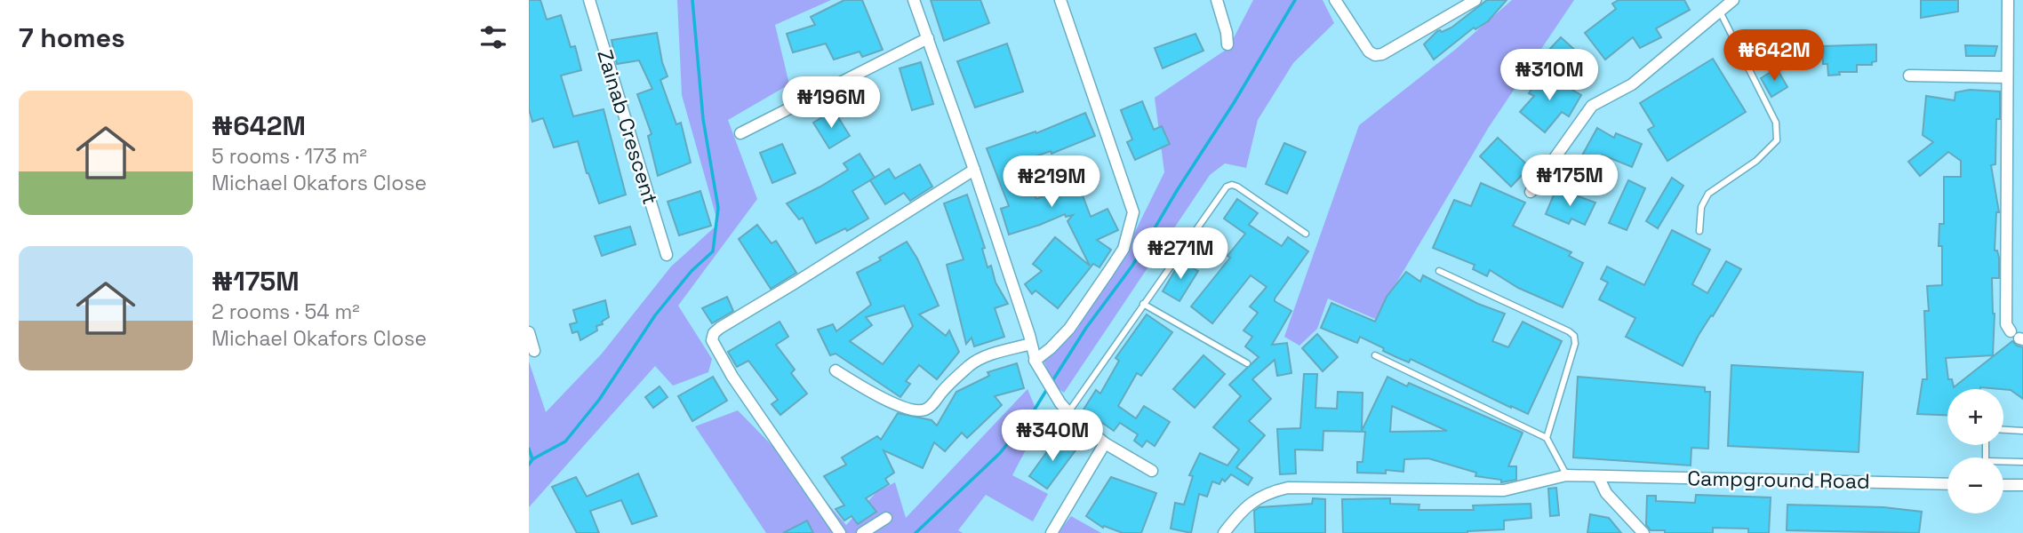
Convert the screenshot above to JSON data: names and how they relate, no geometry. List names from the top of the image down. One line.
{"streets":{"street":["Zainab Crescent","Campground Road"]},"page":{"heading":"7 homes","price":["₦642M","₦310M","₦196M","₦175M","₦219M","₦271M","₦340M"],"list":[{"name":"₦642M","note":"5 rooms · 173 m² · Michael Okafors Close"},{"name":"₦175M","note":"2 rooms · 54 m² · Michael Okafors Close"}],"map_buttons":["+","−"]}}
